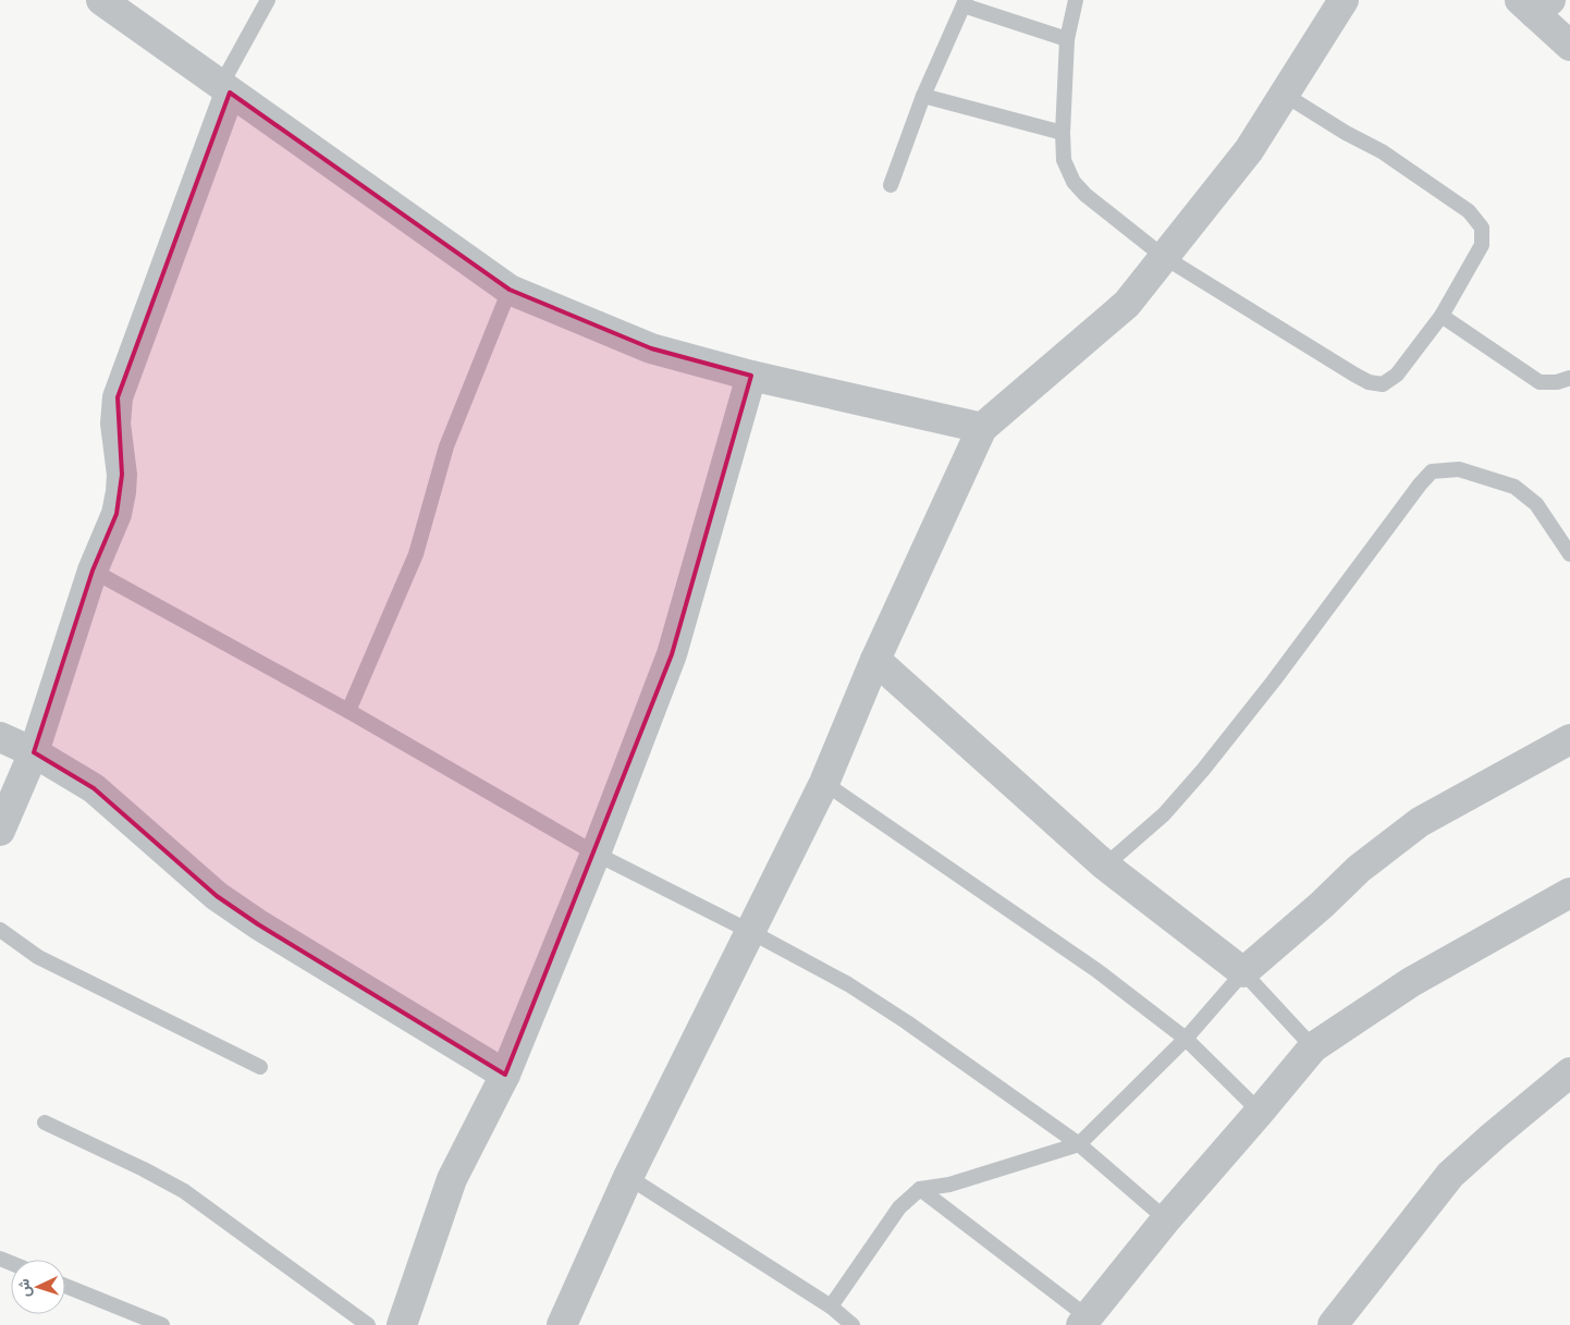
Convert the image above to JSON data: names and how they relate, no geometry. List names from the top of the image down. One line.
{"north":"left"}
